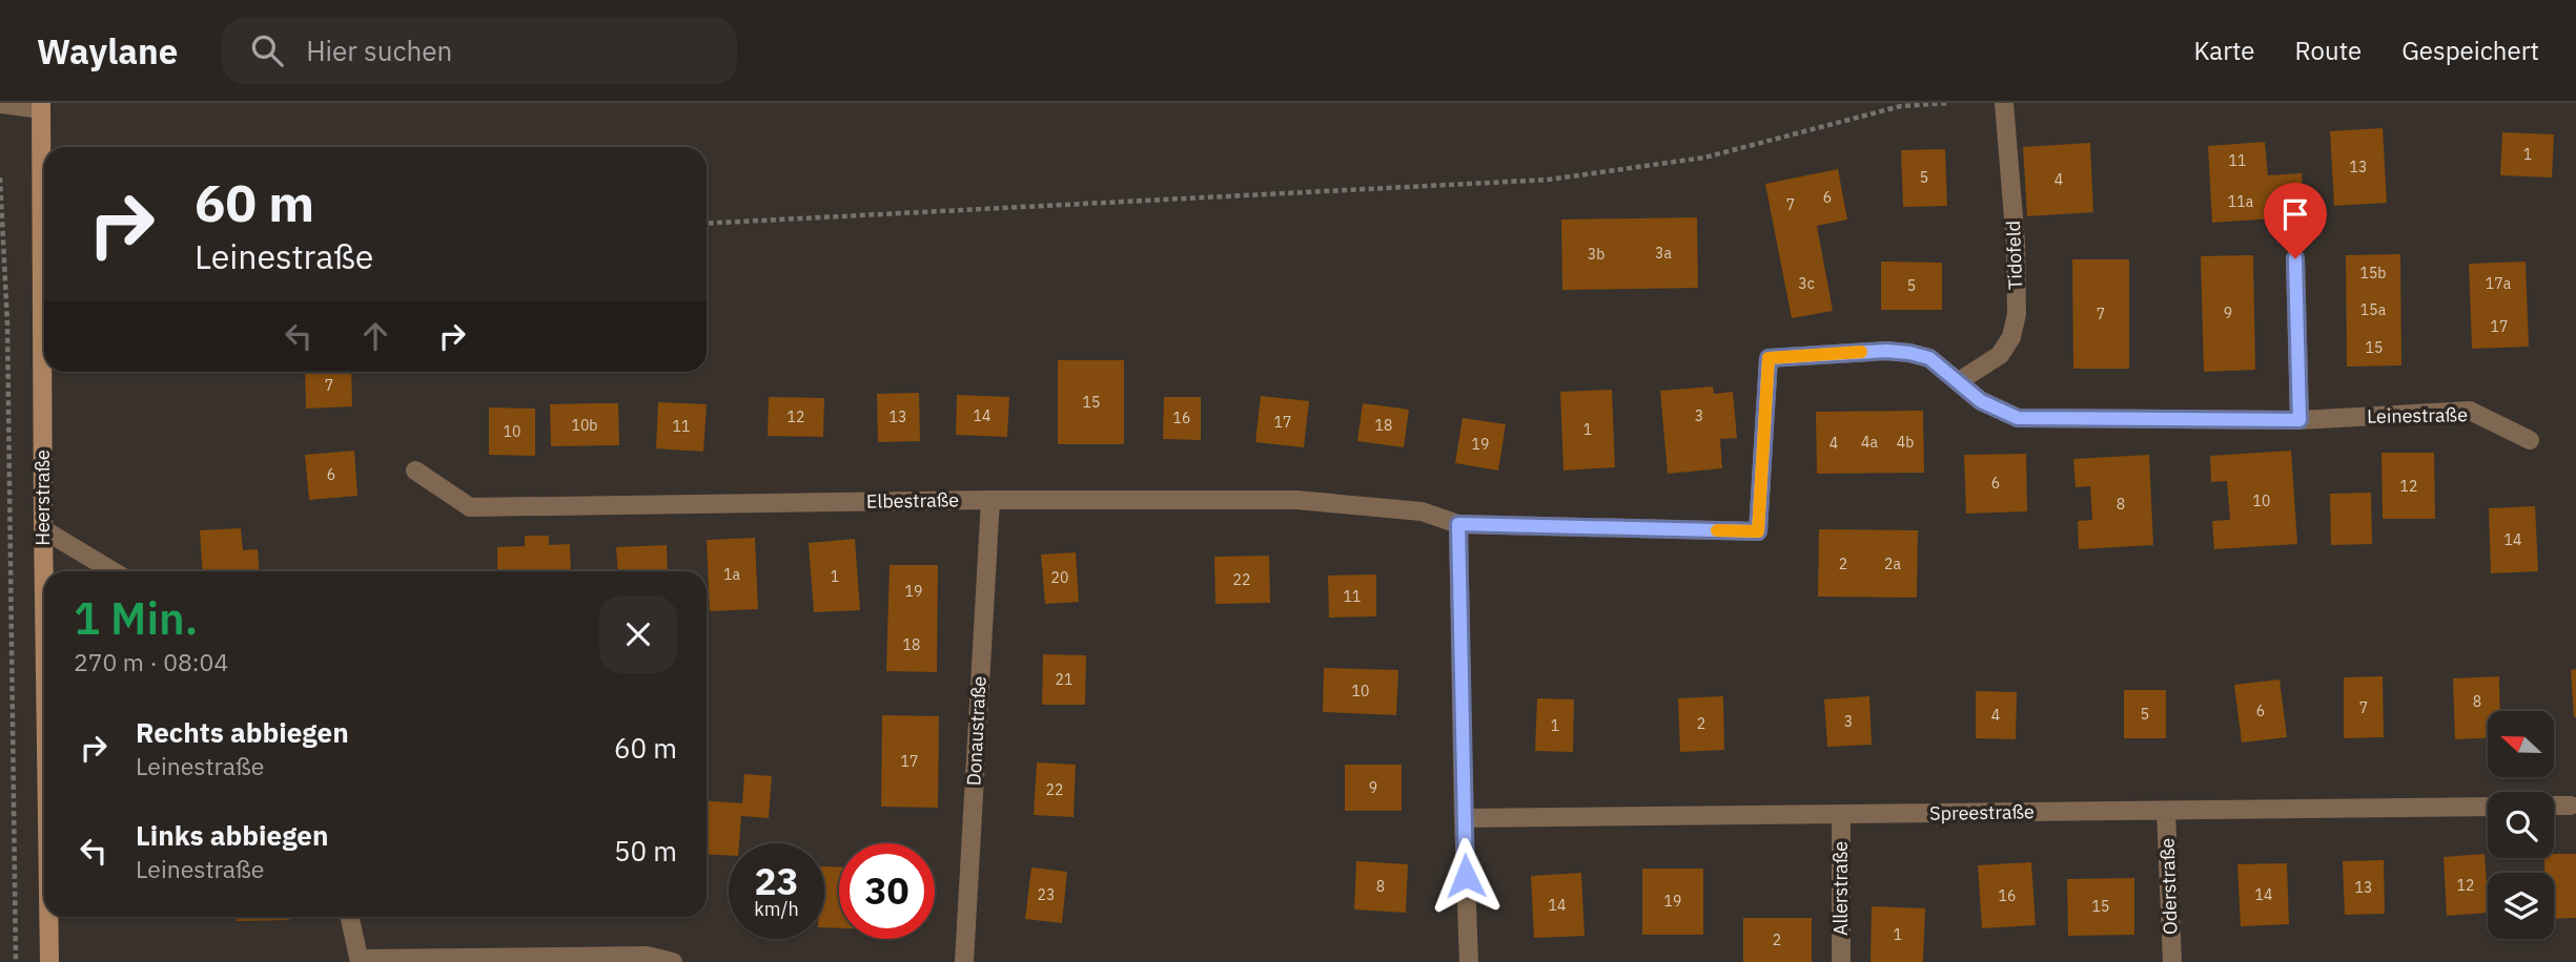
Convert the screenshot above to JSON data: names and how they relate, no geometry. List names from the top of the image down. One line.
{"streets":{"street":["Tidofeld","Leinestraße","Heerstraße","Elbestraße","Donaustraße","Spreestraße","Oderstraße","Allerstraße"]},"crossings":[["Tidofeld","Leinestraße"],["Leinestraße","Elbestraße"],["Elbestraße","Donaustraße"],["Spreestraße","Oderstraße"],["Spreestraße","Allerstraße"]],"house_numbers":["1","11","13","5","4","6","11a","7","3a","3b","15b","3c","17a","5","15a","9","7","17","15","7","15","14","3","12","13","16","17","10b","18","11","1","10","4a","4b","4","19","6","6","12","10","8","14","2","2a","1a","1","20","22","19","11","18","21","10","8","7","6","5","4","3","2","1","17","9","22","12","8","13","23","14","16","19","14","15","1","2"],"north":"left","page":{"header":"Waylane","search":"Hier suchen","nav":["Karte","Route","Gespeichert"],"turn":["60 m","Leinestraße"],"heading":["1 Min.","270 m · 08:04"],"list":[{"name":"Rechts abbiegen","note":"Leinestraße","value":"60 m"},{"name":"Links abbiegen","note":"Leinestraße","value":"50 m"}],"speed":"23 km/h","limit":"30"}}
